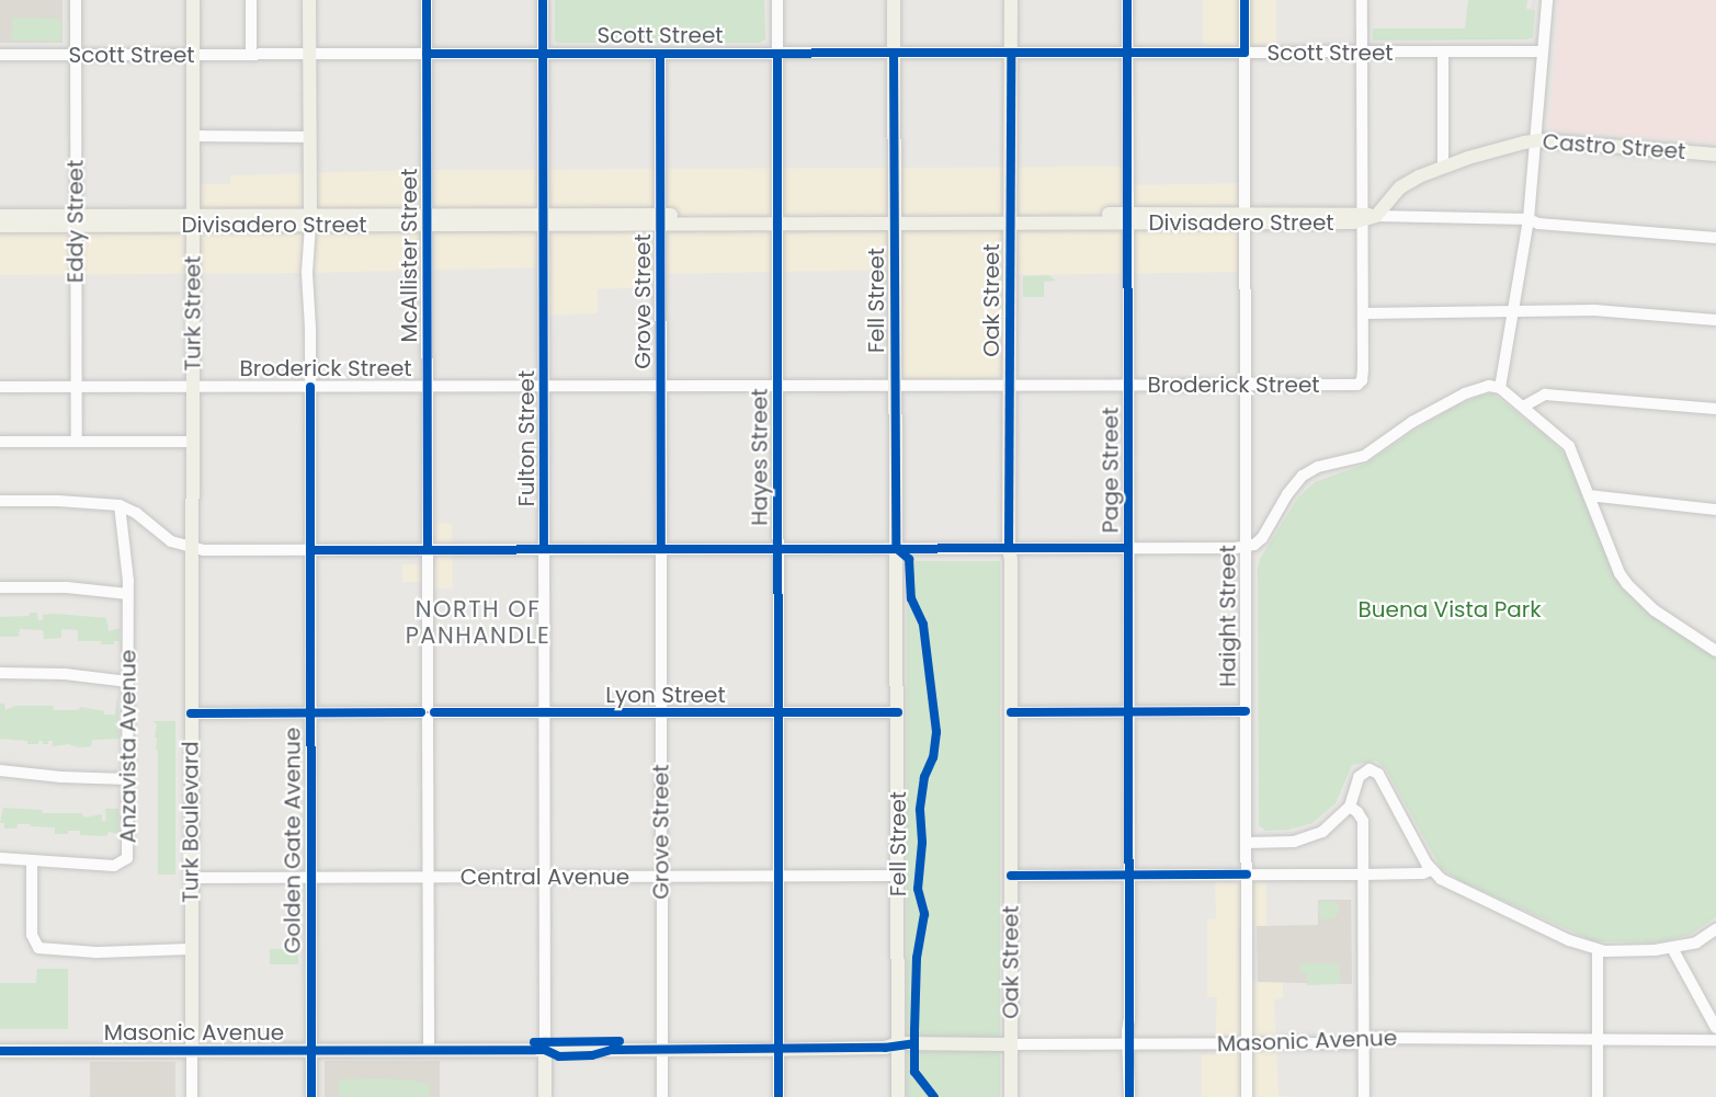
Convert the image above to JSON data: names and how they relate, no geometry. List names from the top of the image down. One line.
{"streets":{"main road":["Castro Street","Divisadero Street","Fell Street","Oak Street","Turk Street","Fulton Street","Turk Boulevard","Golden Gate Avenue","Masonic Avenue"],"street":["Scott Street","Eddy Street","McAllister Street","Grove Street","Broderick Street","Hayes Street","Page Street","Haight Street","Lyon Street","Anzavista Avenue","Central Avenue"]},"crossings":[["Scott Street","Eddy Street"],["Scott Street","McAllister Street"],["Scott Street","Fell Street"],["Scott Street","Oak Street"],["Scott Street","Grove Street"],["Scott Street","Turk Street"],["Scott Street","Fulton Street"],["Scott Street","Hayes Street"],["Scott Street","Page Street"],["Scott Street","Haight Street"],["Scott Street","Golden Gate Avenue"],["Castro Street","Divisadero Street"],["Eddy Street","Divisadero Street"],["Eddy Street","Broderick Street"],["Divisadero Street","McAllister Street"],["Divisadero Street","Fell Street"],["Divisadero Street","Oak Street"],["Divisadero Street","Grove Street"],["Divisadero Street","Turk Street"],["Divisadero Street","Fulton Street"],["Divisadero Street","Hayes Street"],["Divisadero Street","Page Street"],["Divisadero Street","Haight Street"],["Divisadero Street","Golden Gate Avenue"],["McAllister Street","Broderick Street"],["McAllister Street","Lyon Street"],["McAllister Street","Central Avenue"],["McAllister Street","Masonic Avenue"],["Fell Street","Broderick Street"],["Fell Street","Lyon Street"],["Fell Street","Central Avenue"],["Fell Street","Masonic Avenue"],["Oak Street","Broderick Street"],["Oak Street","Masonic Avenue"],["Grove Street","Broderick Street"],["Grove Street","Lyon Street"],["Grove Street","Central Avenue"],["Grove Street","Masonic Avenue"],["Turk Street","Broderick Street"],["Turk Street","Turk Boulevard"],["Broderick Street","Fulton Street"],["Broderick Street","Hayes Street"],["Broderick Street","Page Street"],["Broderick Street","Haight Street"],["Broderick Street","Golden Gate Avenue"],["Fulton Street","Lyon Street"],["Fulton Street","Central Avenue"],["Fulton Street","Masonic Avenue"],["Hayes Street","Lyon Street"],["Hayes Street","Central Avenue"],["Hayes Street","Masonic Avenue"],["Page Street","Masonic Avenue"],["Haight Street","Masonic Avenue"],["Lyon Street","Turk Boulevard"],["Lyon Street","Golden Gate Avenue"],["Turk Boulevard","Central Avenue"],["Turk Boulevard","Masonic Avenue"],["Golden Gate Avenue","Central Avenue"],["Golden Gate Avenue","Masonic Avenue"]],"districts":["NORTH OF PANHANDLE"],"parks":["Buena Vista Park"]}
